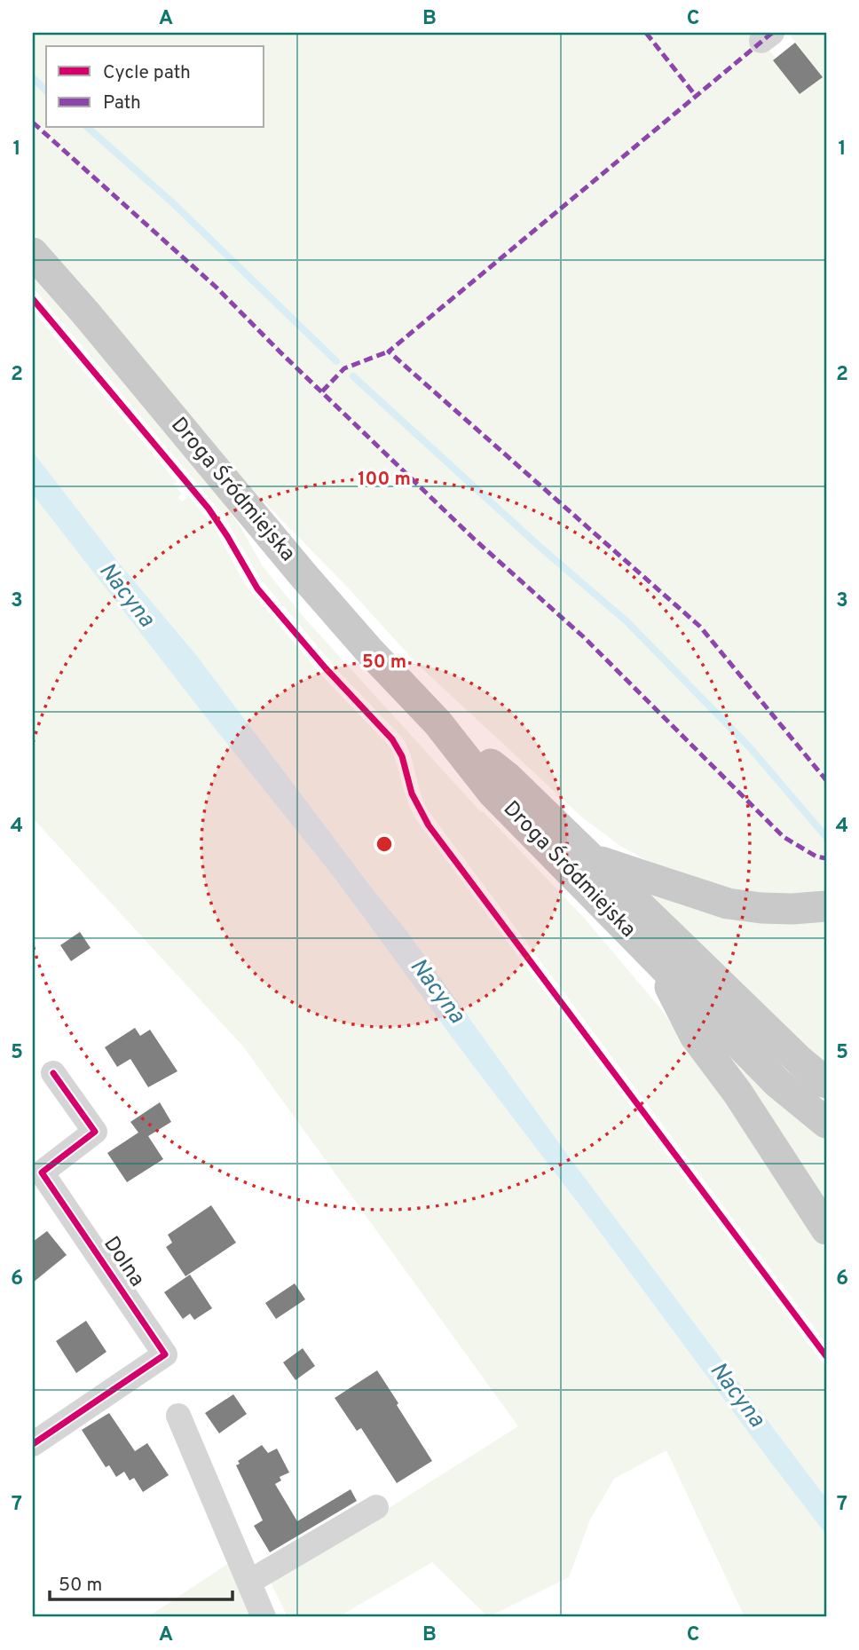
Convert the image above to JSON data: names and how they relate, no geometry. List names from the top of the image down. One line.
{"streets":{"main road":["Droga Śródmiejska"],"street":["Dolna"]},"water":["Nacyna"],"legend":["Cycle path","Path"],"scale_bar":"50 m","grid":{"columns":["A","B","C"],"rows":["1","2","3","4","5","6","7"]},"rings":["100 m","50 m"]}
